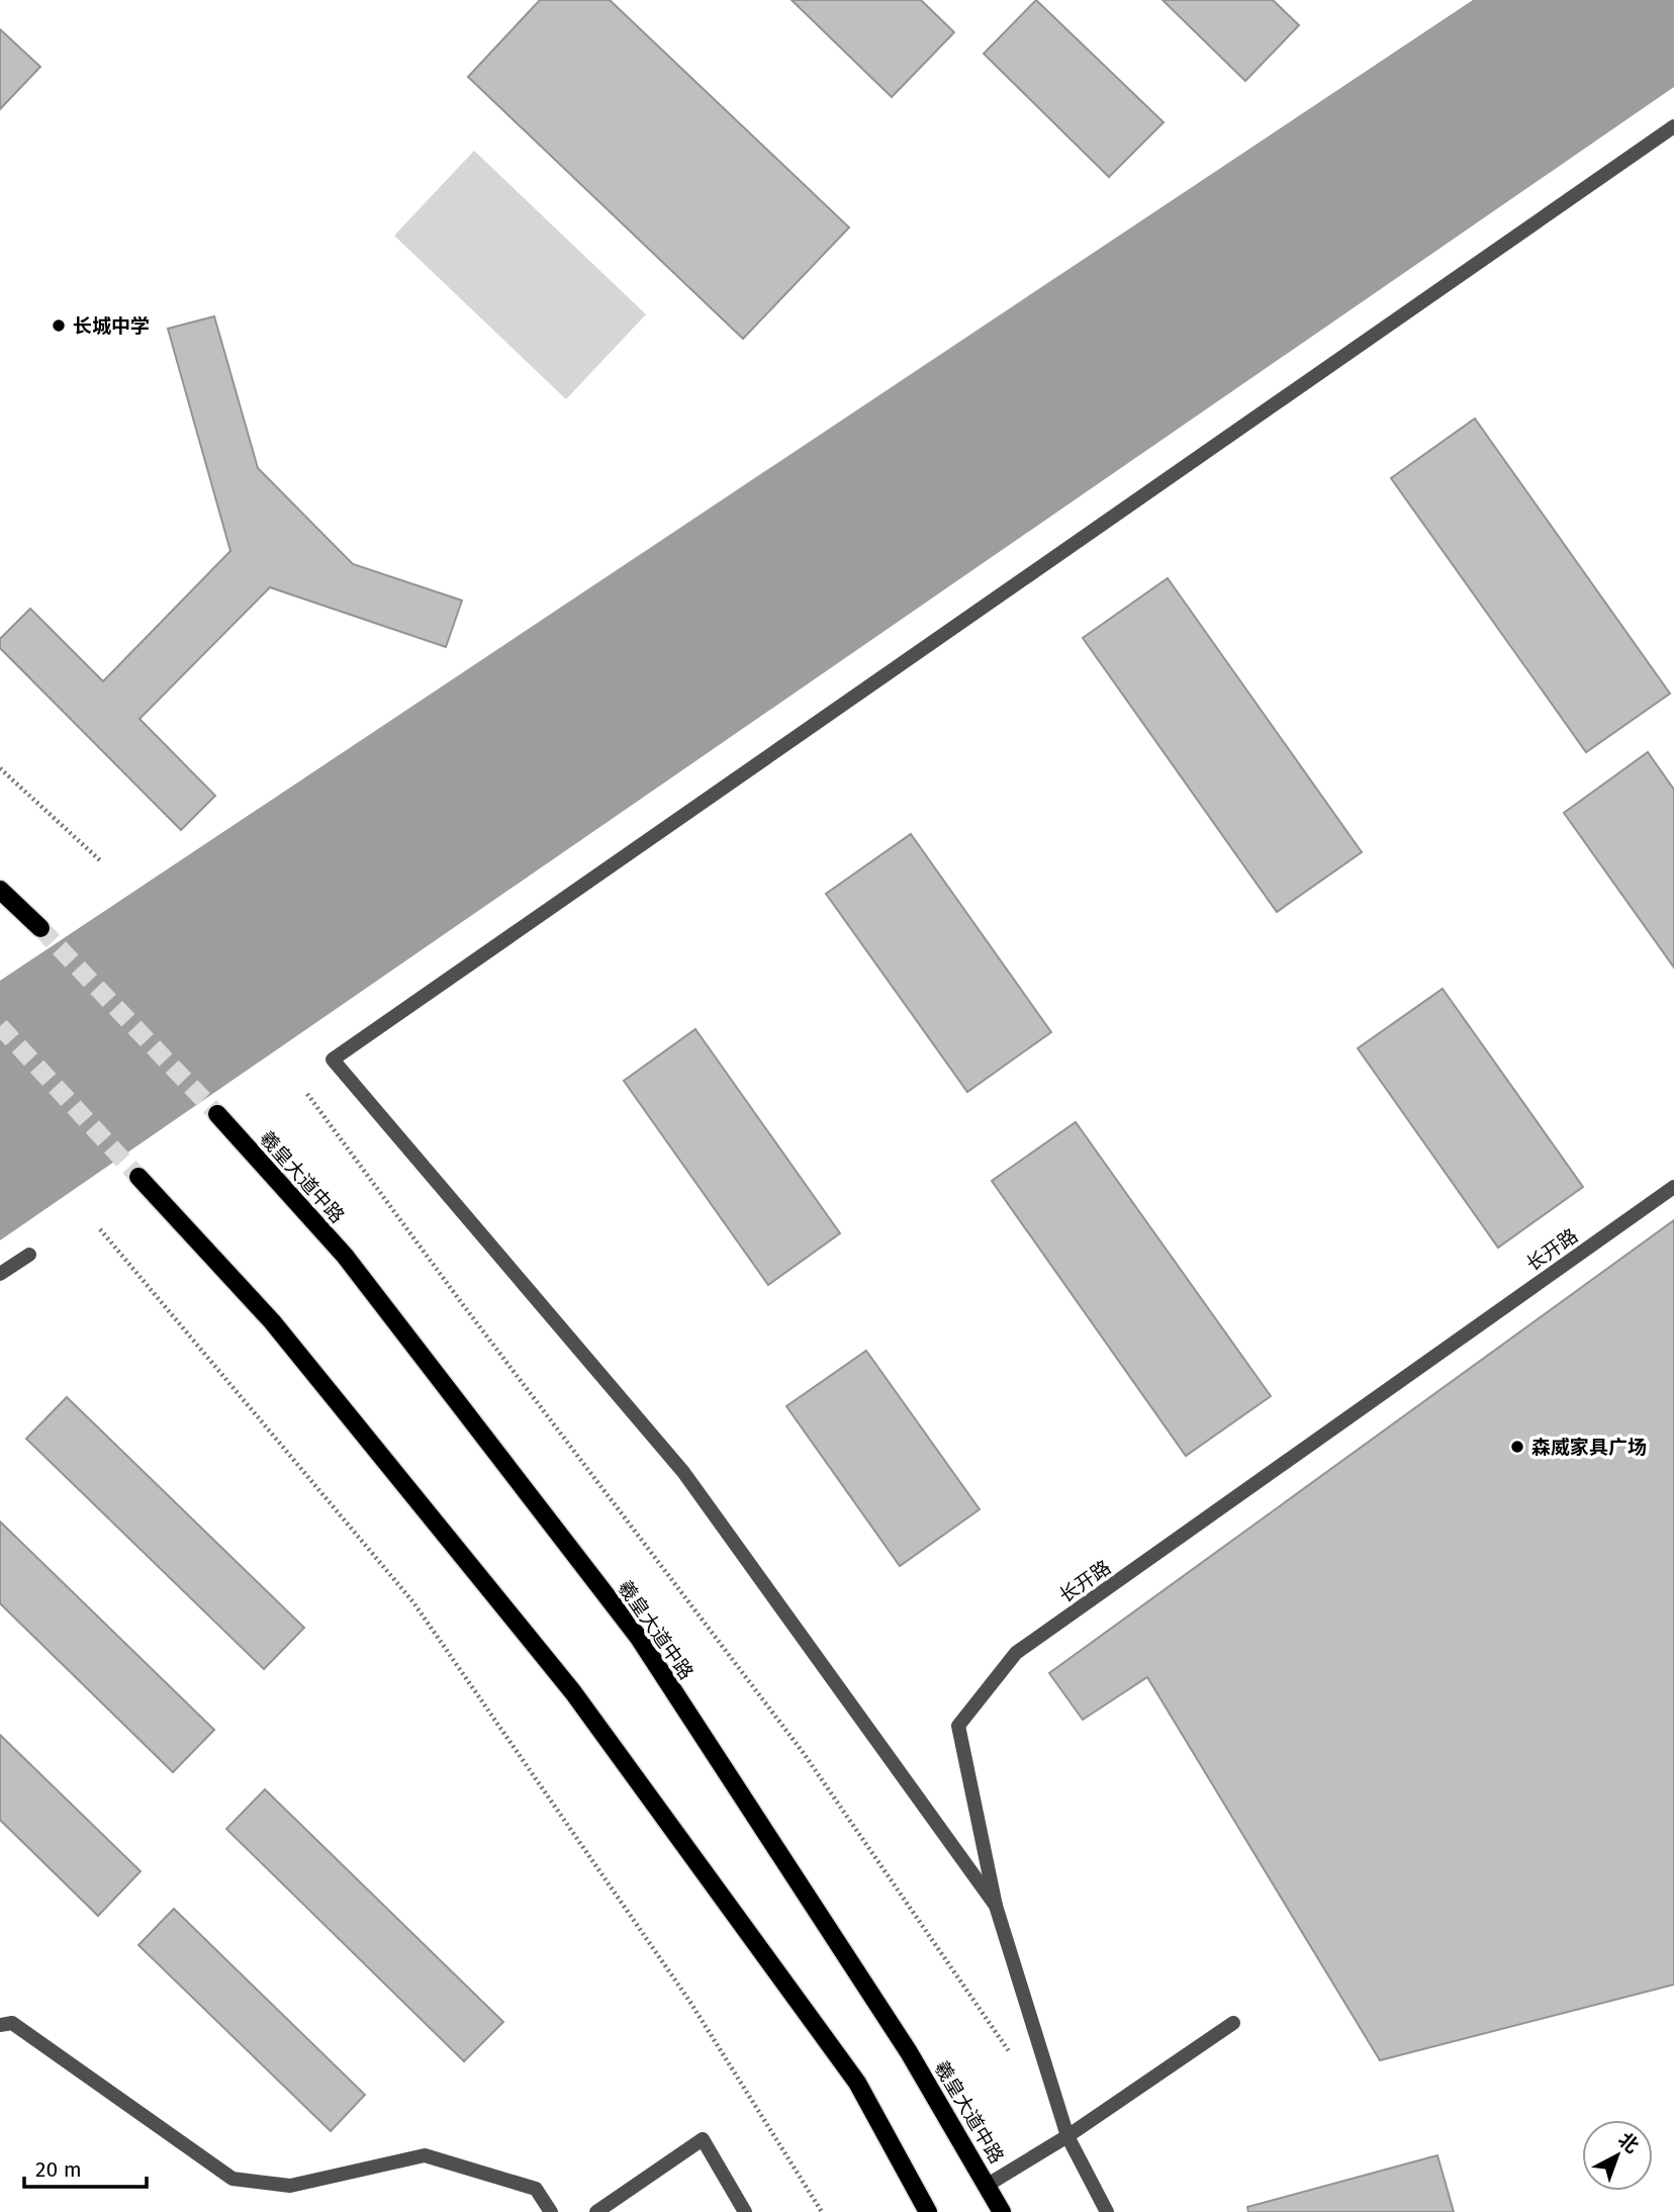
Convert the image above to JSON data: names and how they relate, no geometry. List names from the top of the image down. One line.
{"streets":{"main road":["羲皇大道中路"],"street":["长开路"]},"places":["长城中学","森威家具广场"],"scale_bar":"20 m","north":"top right"}
